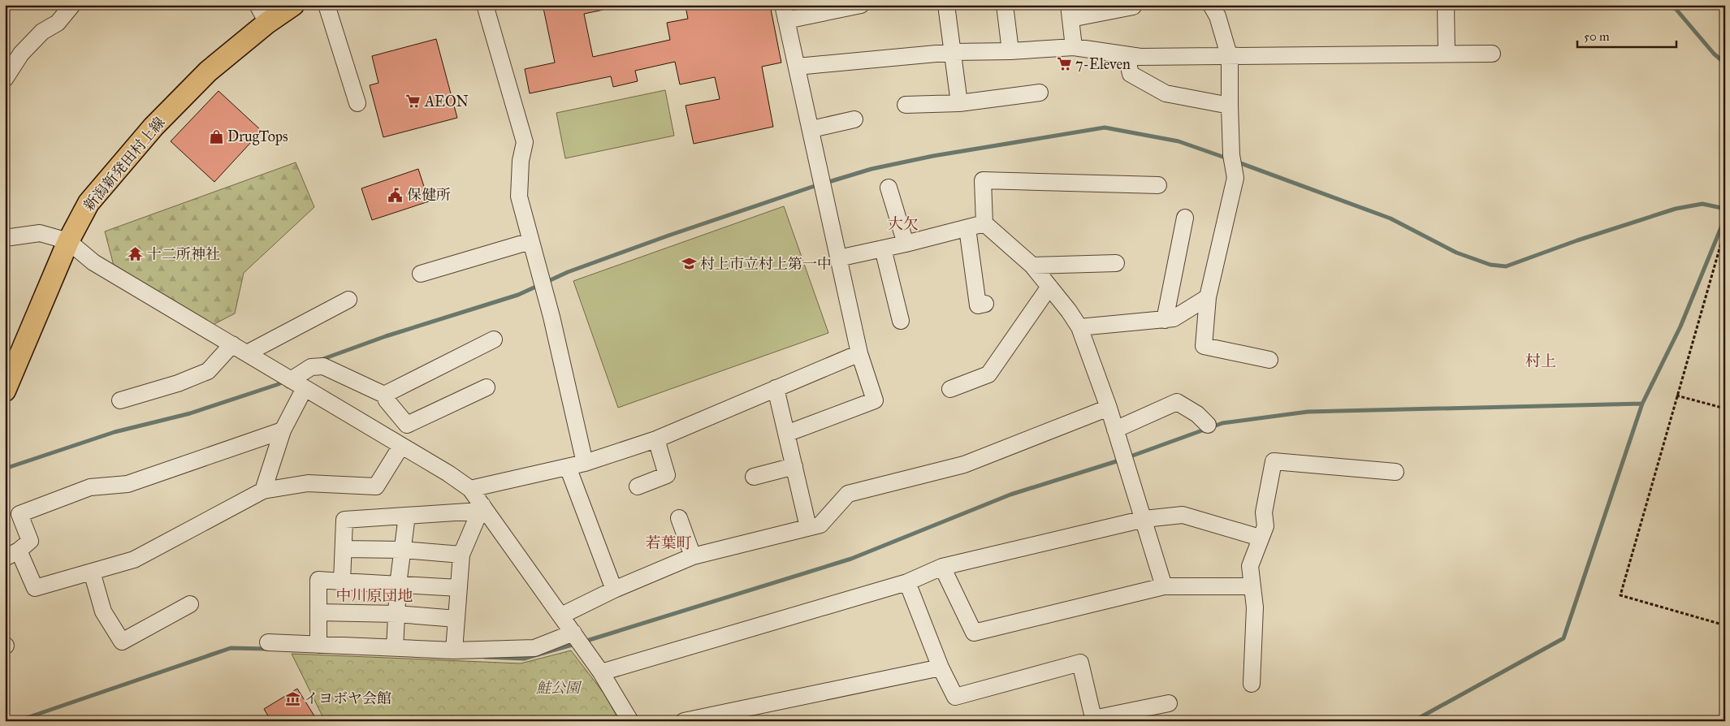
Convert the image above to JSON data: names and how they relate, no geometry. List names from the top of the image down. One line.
{"streets":{"main road":["新潟新発田村上線"]},"districts":["大欠","村上","若葉町","中川原団地"],"parks":["鮭公園"],"places":{"supermarket":["7-Eleven","AEON"],"shop":["DrugTops"],"public building":["保健所"],"temple":["十二所神社"],"school or university":["村上市立村上第一中"],"museum":["イヨボヤ会館"]},"scale_bar":"50 m"}
